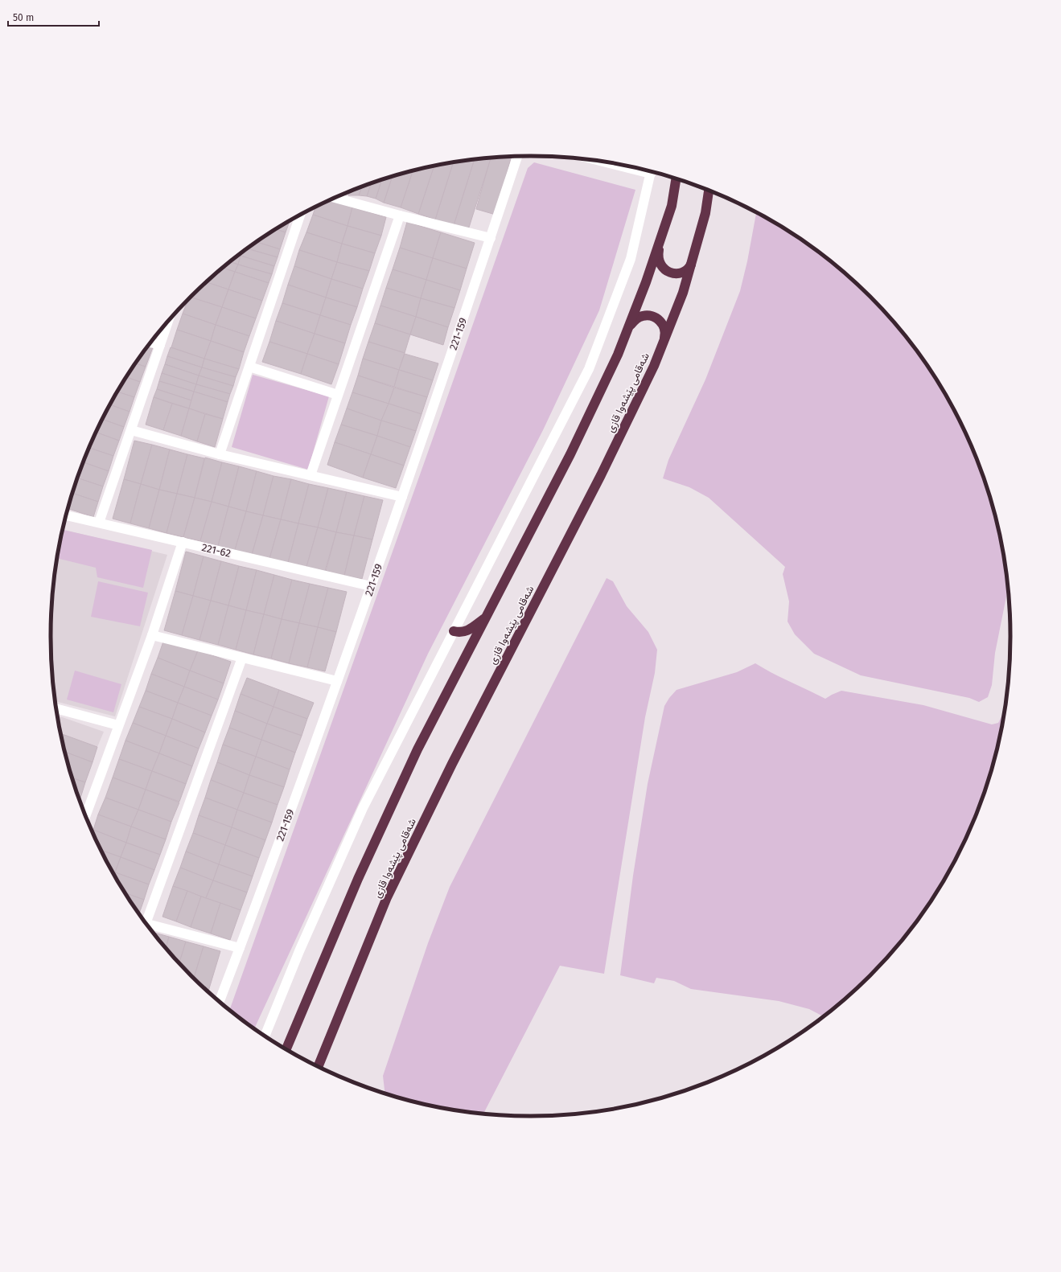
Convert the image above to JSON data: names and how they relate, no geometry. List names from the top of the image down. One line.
{"streets":{"highway":["شەقامی پێشەوا قازی"],"street":["221-159","221-62"]},"crossings":[["221-159","221-62"]],"scale_bar":"50 m"}
